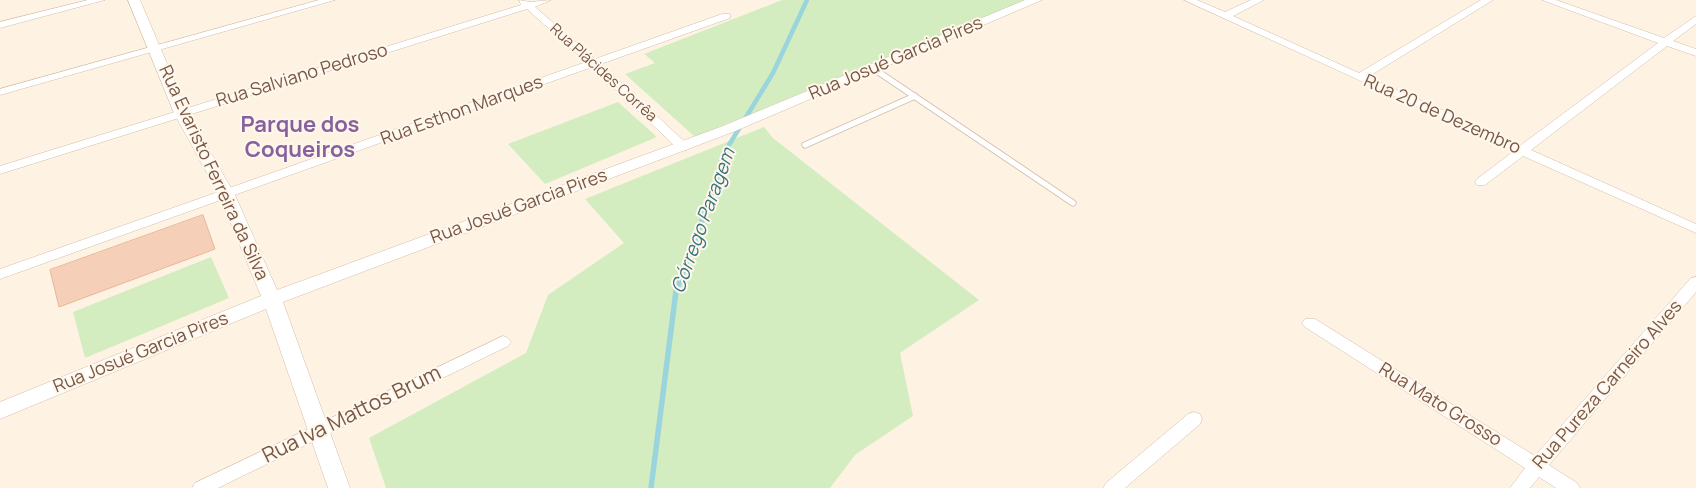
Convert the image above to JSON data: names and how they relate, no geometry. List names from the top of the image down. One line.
{"streets":{"street":["Rua Josué Garcia Pires","Rua Plácides Corrêa","Rua Salviano Pedroso","Rua Esthon Marques","Rua 20 de Dezembro","Rua Evaristo Ferreira da Silva","Rua Pureza Carneiro Alves","Rua Mato Grosso","Rua Iva Mattos Brum"]},"crossings":[["Rua Josué Garcia Pires","Rua Plácides Corrêa"],["Rua Josué Garcia Pires","Rua Evaristo Ferreira da Silva"],["Rua Plácides Corrêa","Rua Salviano Pedroso"],["Rua Plácides Corrêa","Rua Esthon Marques"],["Rua Salviano Pedroso","Rua Evaristo Ferreira da Silva"],["Rua Esthon Marques","Rua Evaristo Ferreira da Silva"],["Rua Evaristo Ferreira da Silva","Rua Iva Mattos Brum"],["Rua Pureza Carneiro Alves","Rua Mato Grosso"]],"districts":["Parque dos Coqueiros"],"water":["Córrego Paragem"]}
